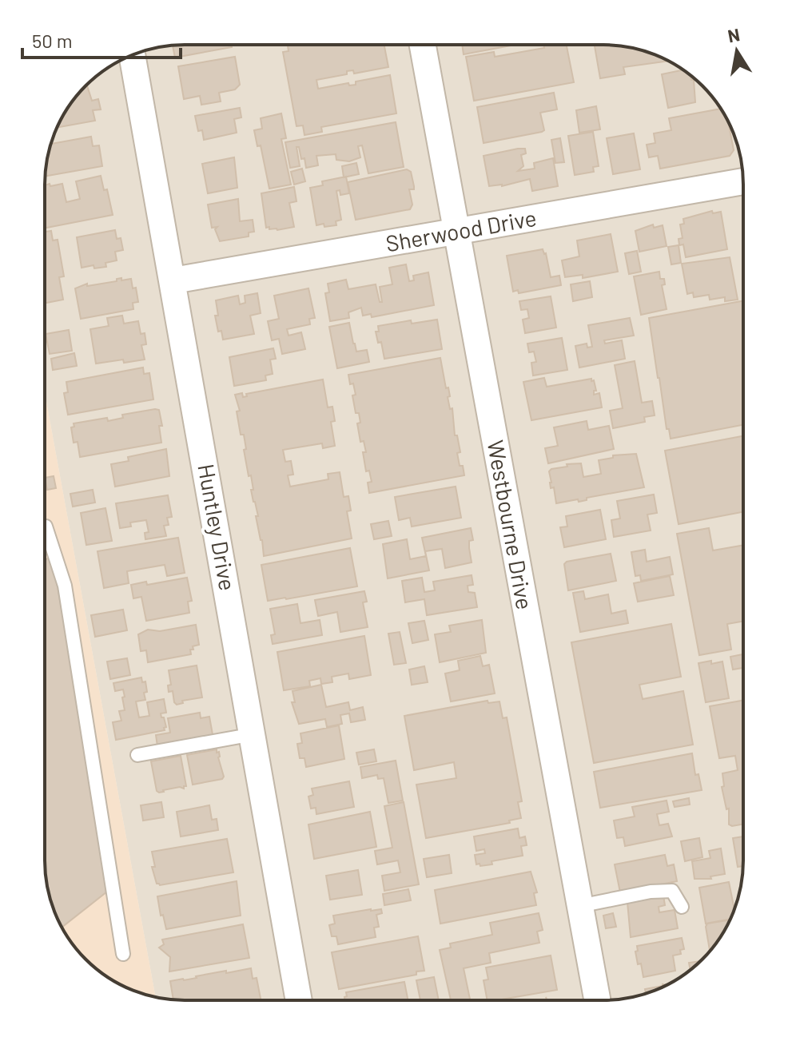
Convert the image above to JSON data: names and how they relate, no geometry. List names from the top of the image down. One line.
{"streets":{"street":["Sherwood Drive","Westbourne Drive","Huntley Drive"]},"crossings":[["Sherwood Drive","Westbourne Drive"],["Sherwood Drive","Huntley Drive"]],"scale_bar":"50 m","north":"top"}
